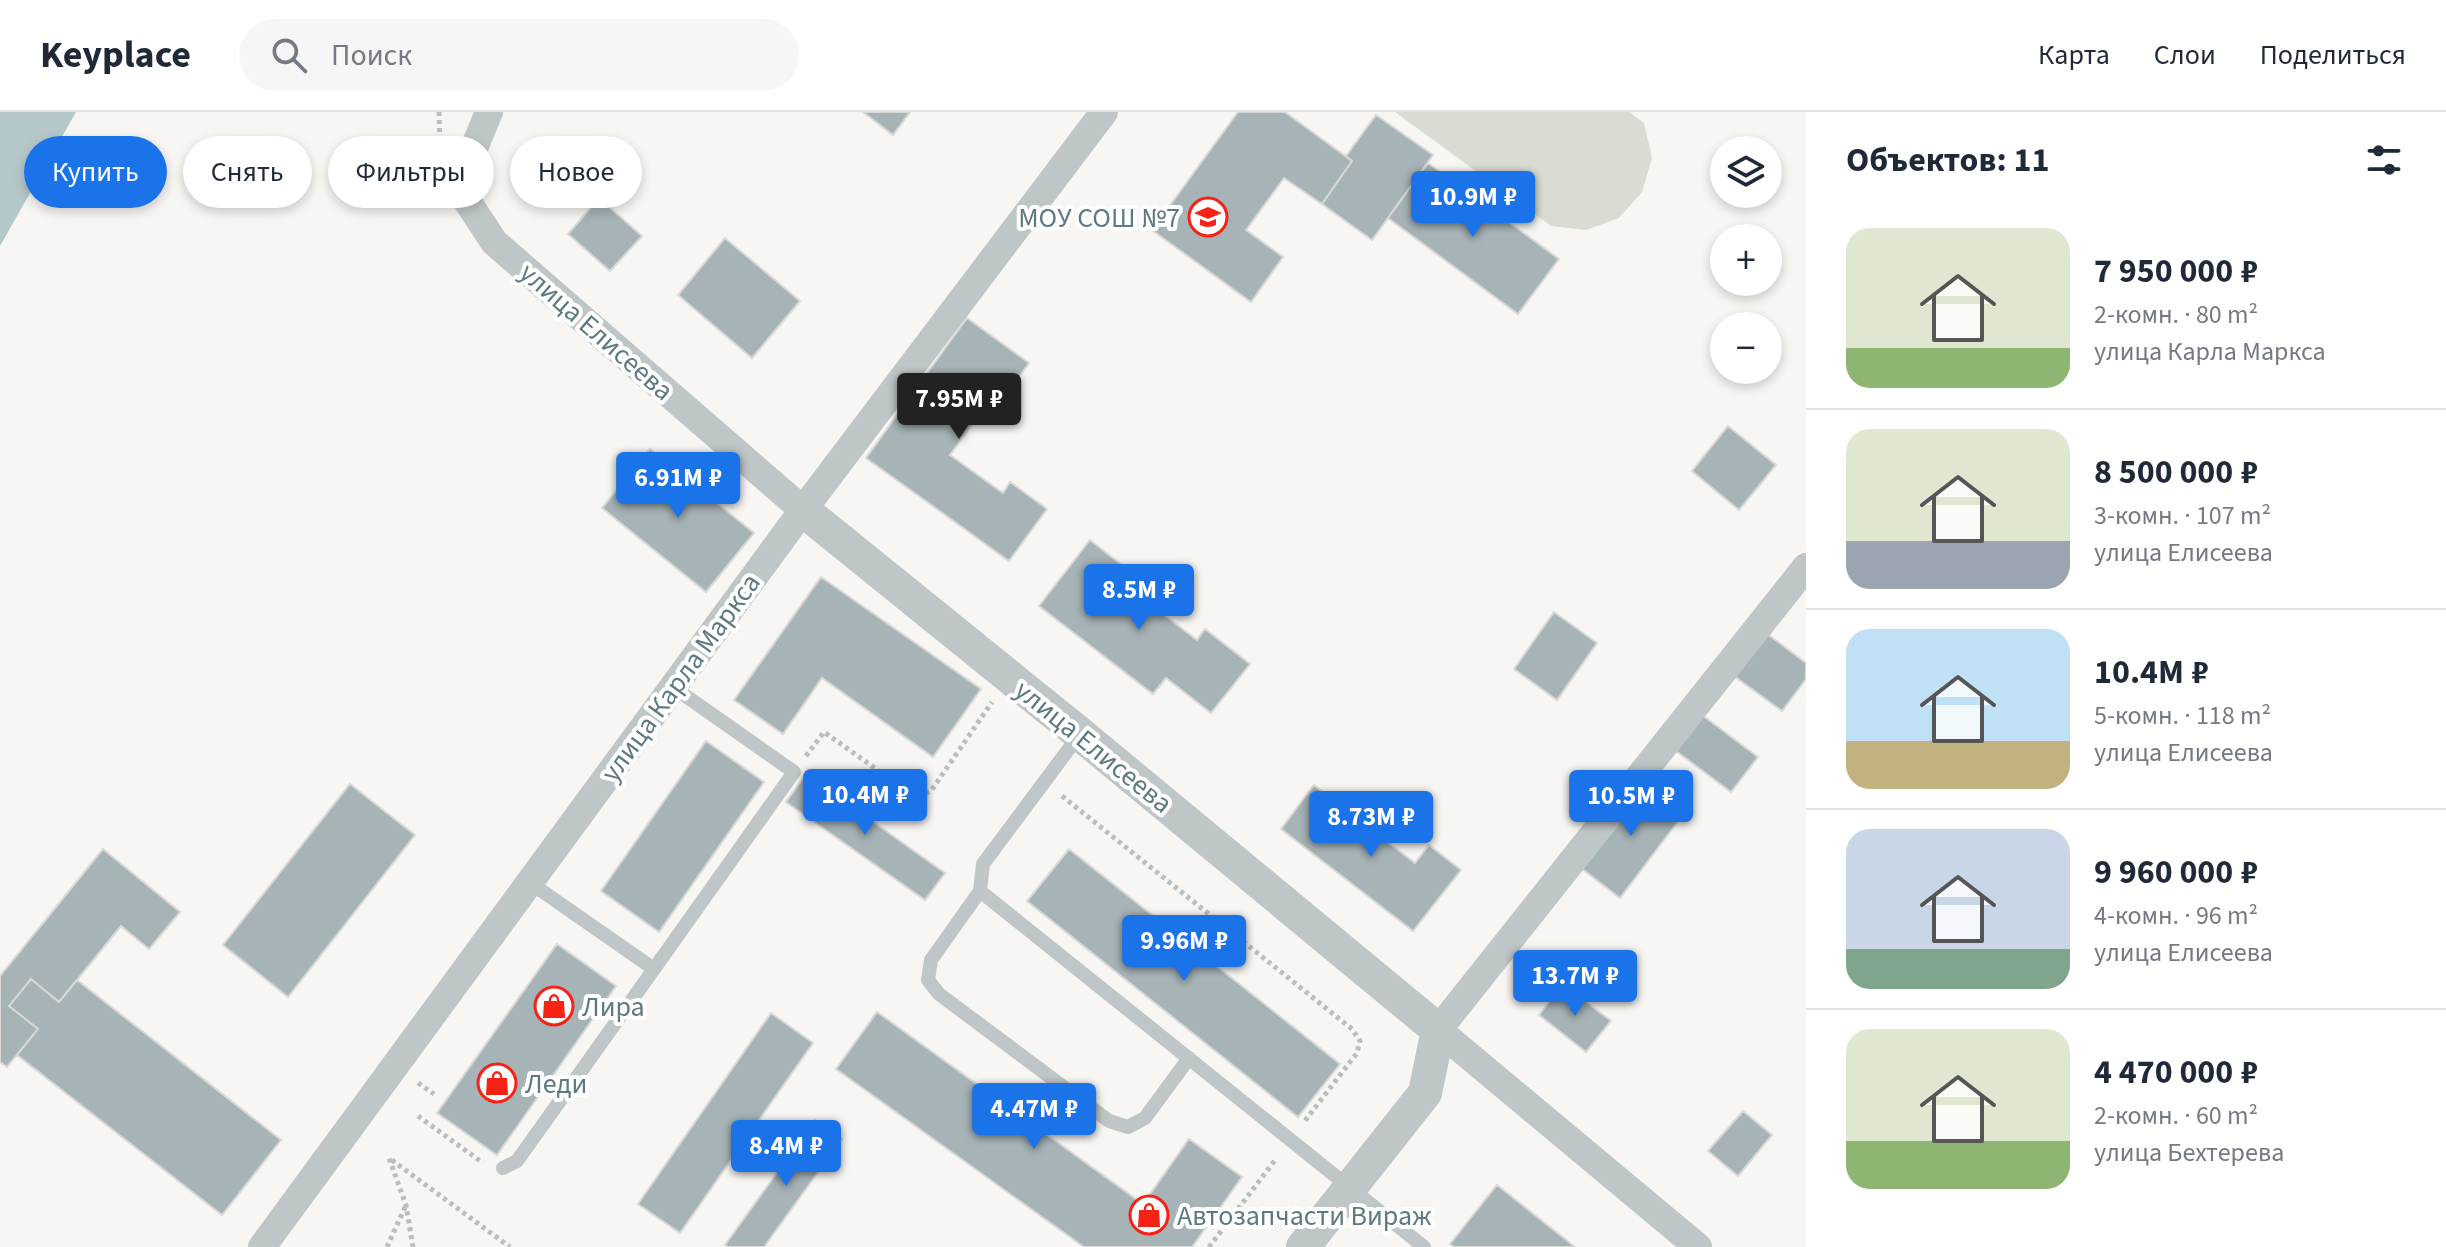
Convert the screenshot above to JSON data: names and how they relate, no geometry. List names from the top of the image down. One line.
{"streets":{"street":["улица Елисеева","улица Карла Маркса"]},"crossings":[["улица Елисеева","улица Карла Маркса"]],"places":{"school or university":["МОУ СОШ №7"],"shop":["Лира","Леди","Автозапчасти Вираж"]},"page":{"header":"Keyplace","search":"Поиск","nav":["Карта","Слои","Поделиться"],"heading":"Объектов: 11","map_buttons":["+","−"],"chip":["Купить","Снять","Фильтры","Новое"],"price":["10.9M ₽","7.95M ₽","6.91M ₽","8.5M ₽","10.4M ₽","10.5M ₽","8.73M ₽","9.96M ₽","13.7M ₽","4.47M ₽","8.4M ₽"],"list":[{"name":"7 950 000 ₽","note":"2-комн. · 80 m² · улица Карла Маркса"},{"name":"8 500 000 ₽","note":"3-комн. · 107 m² · улица Елисеева"},{"name":"10.4M ₽","note":"5-комн. · 118 m² · улица Елисеева"},{"name":"9 960 000 ₽","note":"4-комн. · 96 m² · улица Елисеева"},{"name":"4 470 000 ₽","note":"2-комн. · 60 m² · улица Бехтерева"}]}}
